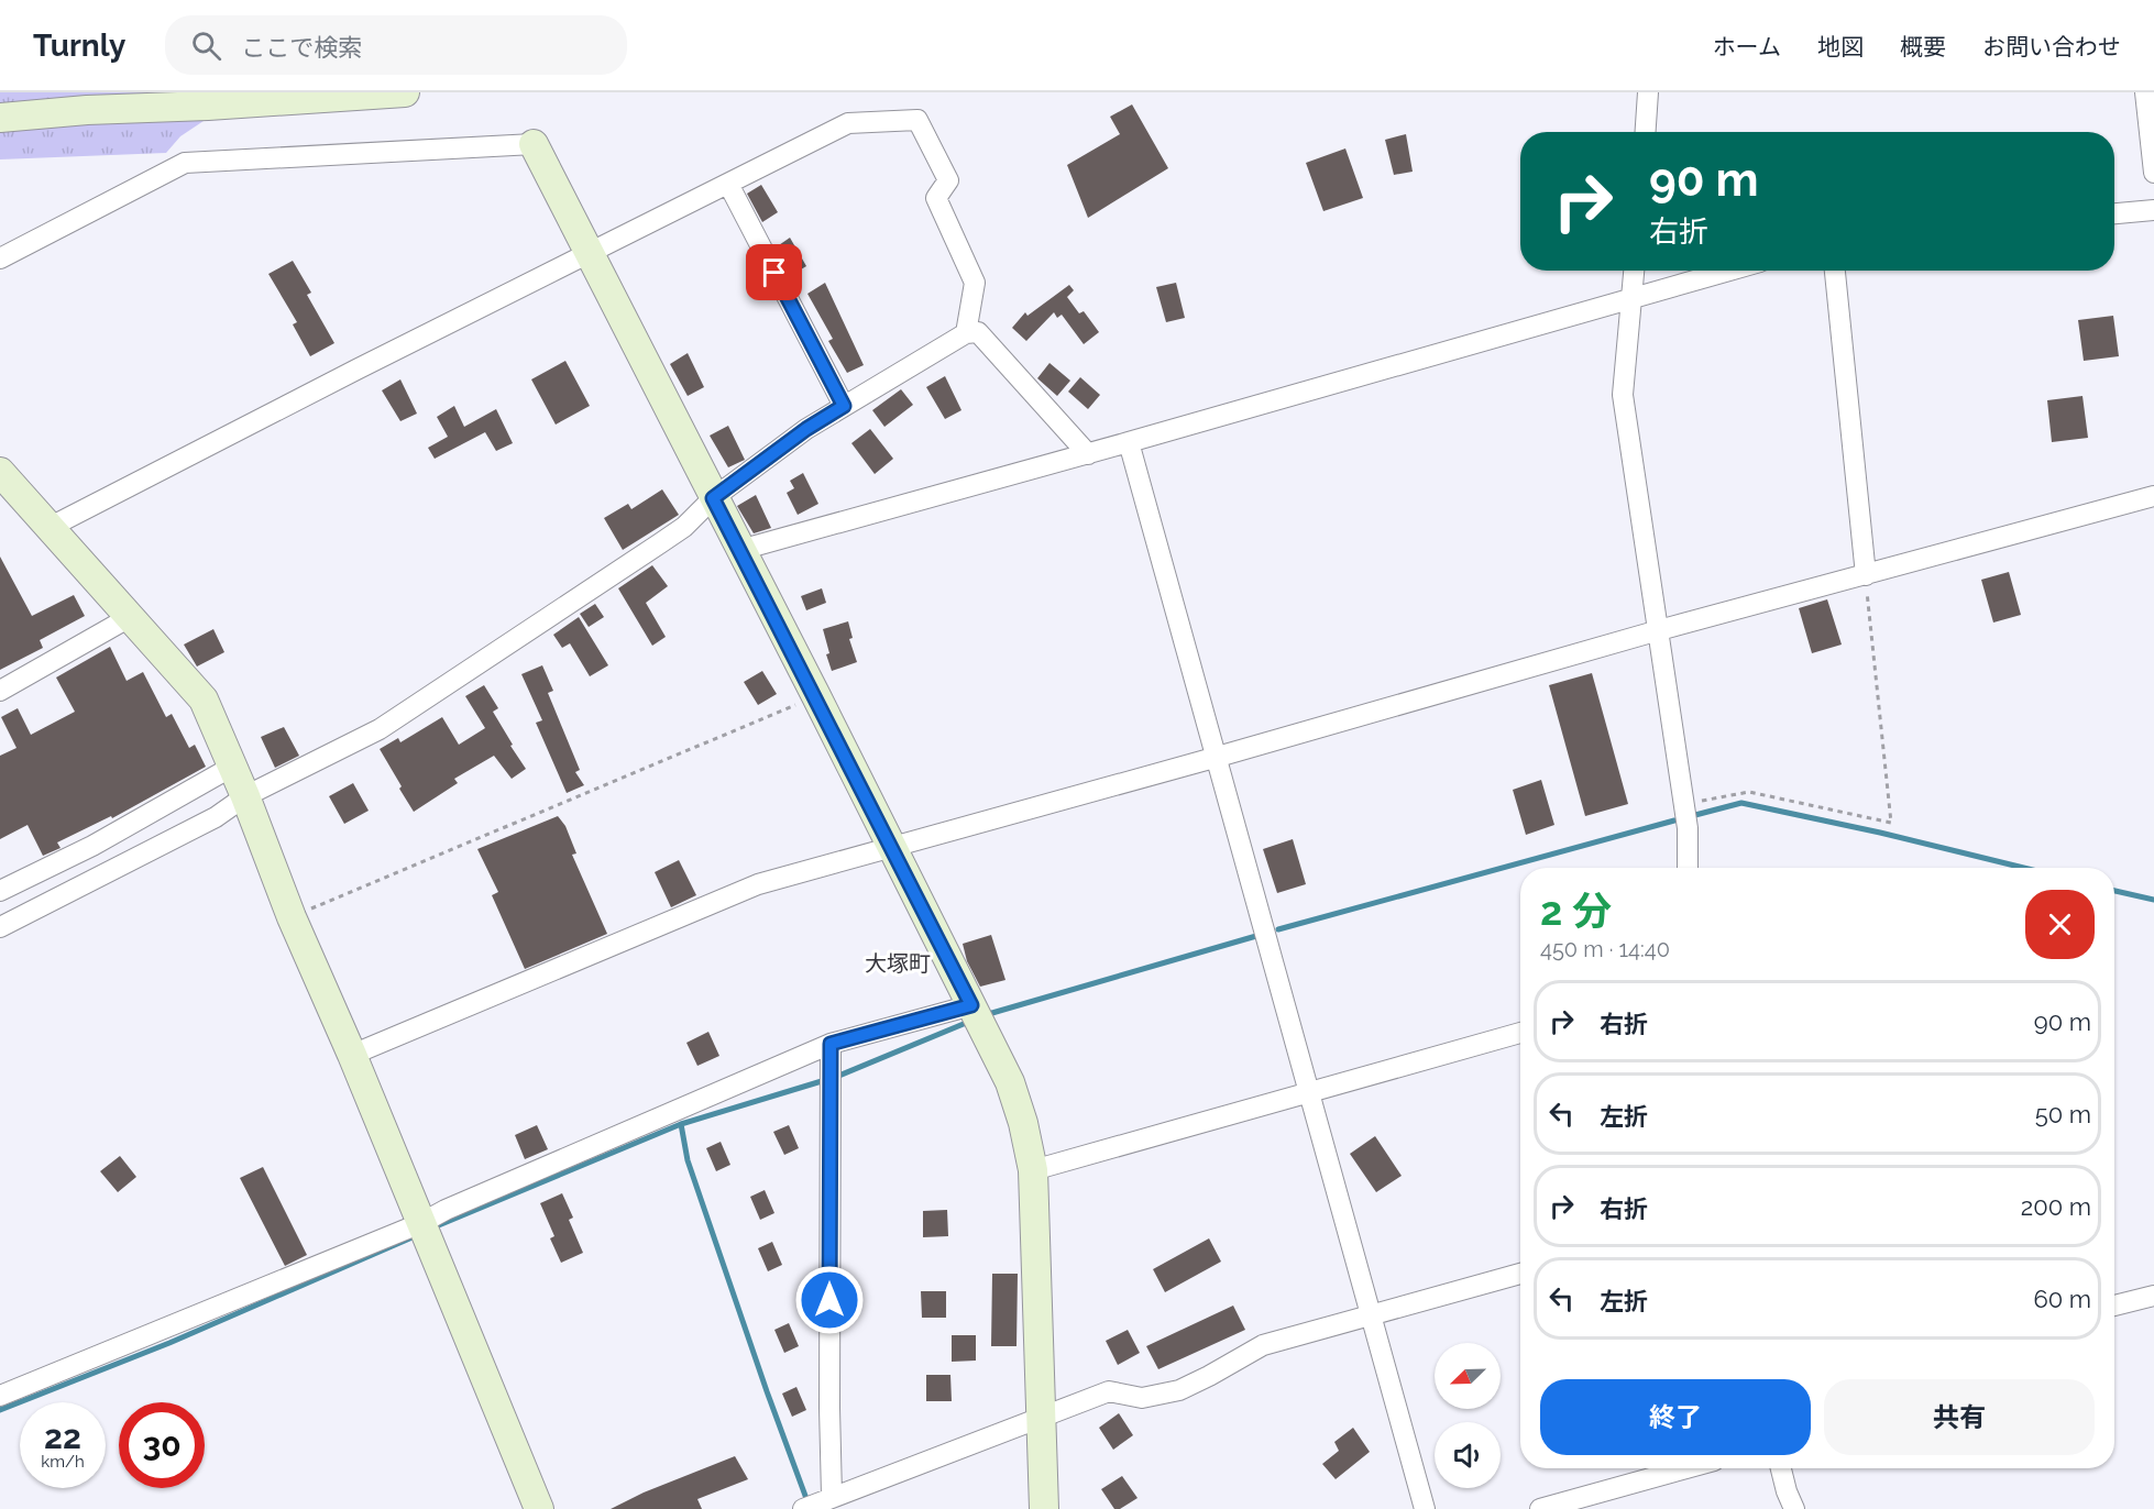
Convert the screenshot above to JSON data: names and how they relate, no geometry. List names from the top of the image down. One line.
{"districts":["大塚町"],"north":"bottom left","page":{"header":"Turnly","search":"ここで検索","nav":["ホーム","地図","概要","お問い合わせ"],"turn":["90 m","右折"],"heading":["2 分","450 m · 14:40"],"list":[{"name":"右折","value":"90 m"},{"name":"左折","value":"50 m"},{"name":"右折","value":"200 m"},{"name":"左折","value":"60 m"}],"buttons":["終了","共有"],"speed":"22 km/h","limit":"30"}}
